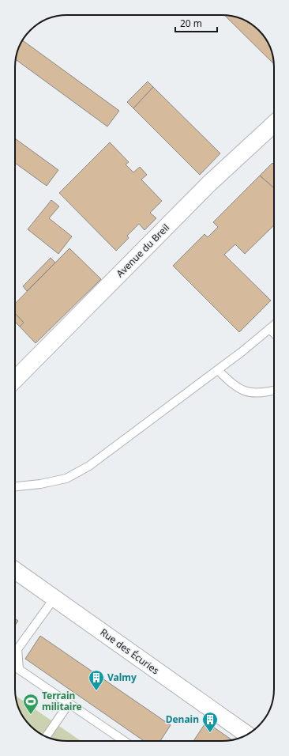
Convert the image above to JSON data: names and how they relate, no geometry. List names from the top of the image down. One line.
{"streets":{"street":["Avenue du Breil","Rue des Écuries"]},"places":{"building":["Valmy","Denain"],"sports":["Terrain militaire"]},"scale_bar":"20 m"}
